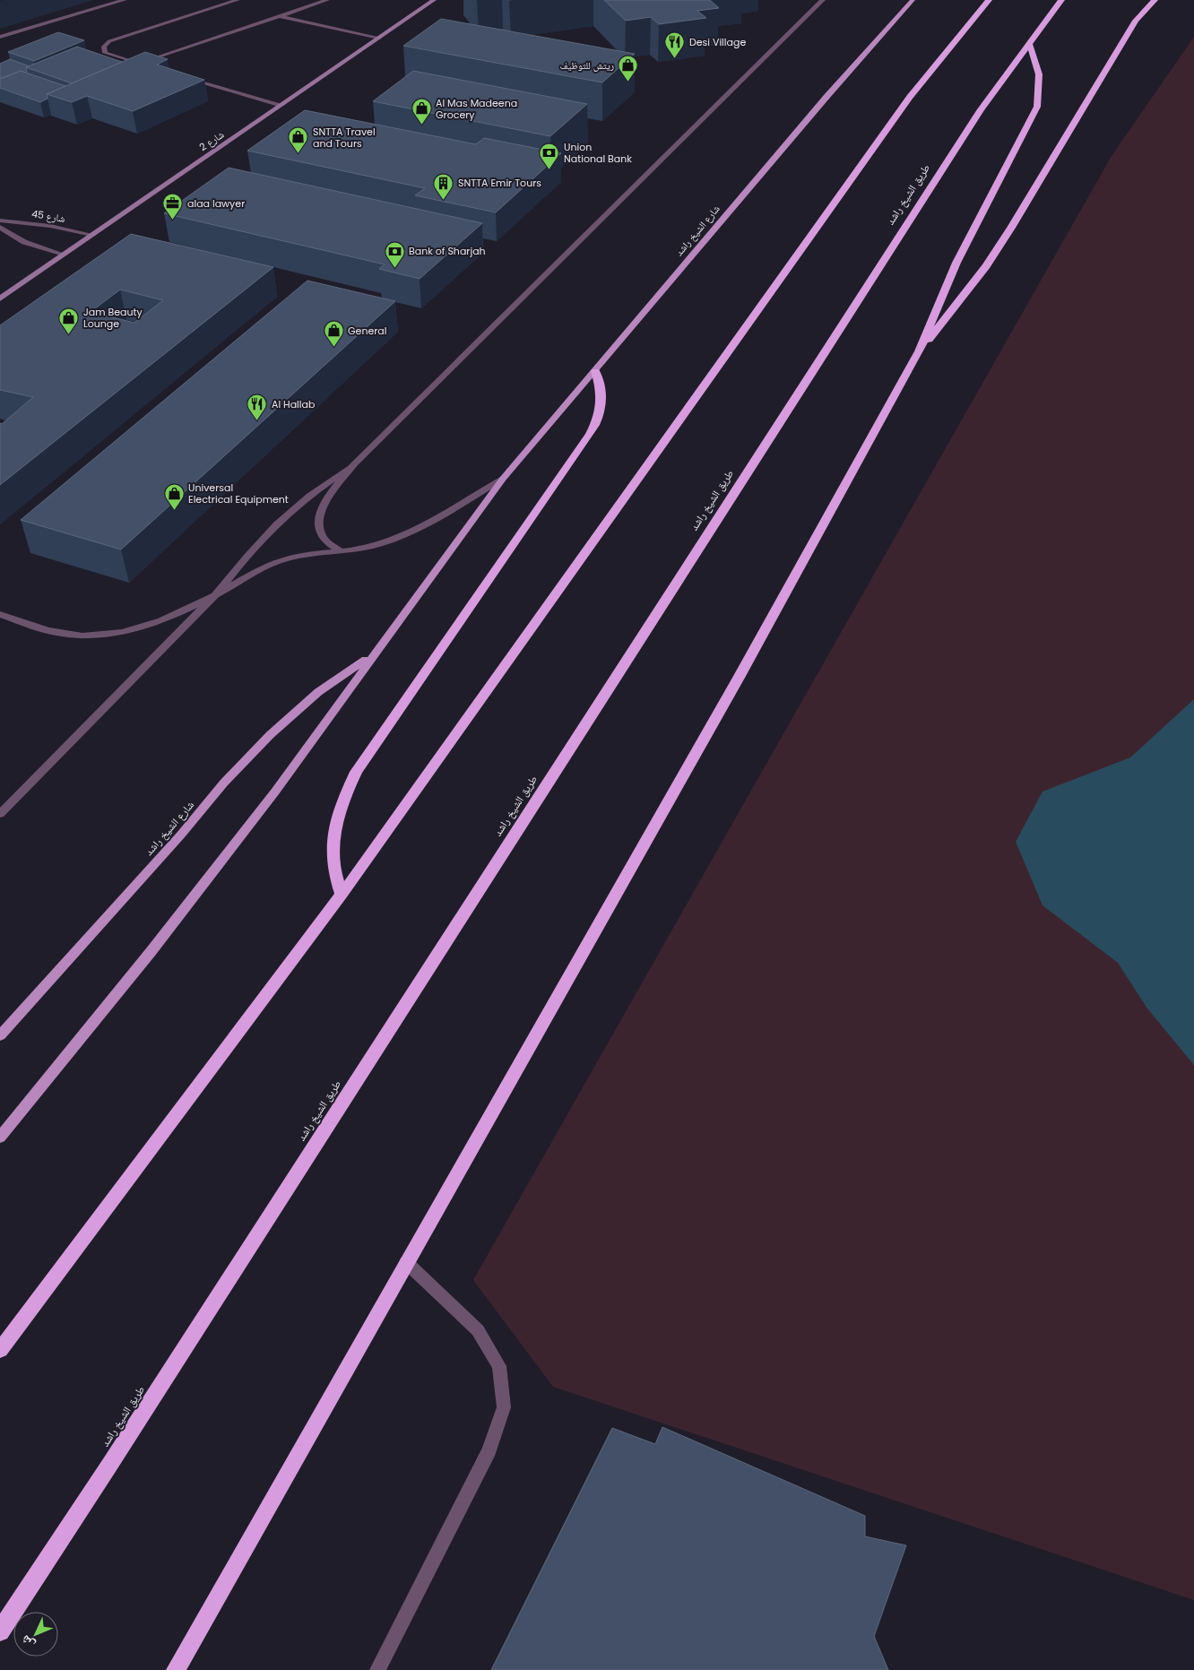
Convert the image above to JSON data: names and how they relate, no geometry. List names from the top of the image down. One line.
{"streets":{"highway":["طريق الشيخ راشد"],"main road":["شارع الشيخ راشد"],"street":["شارع 2"],"lane":["شارع 45"]},"crossings":[["شارع 2","شارع 45"]],"places":{"restaurant":["Desi Village","Al Hallab"],"shop":["ريتش للتوظيف","Al Mas Madeena Grocery","SNTTA Travel and Tours","Jam Beauty Lounge","General","Universal Electrical Equipment"],"bank":["Union National Bank","Bank of Sharjah"],"building":["SNTTA Emir Tours"],"office":["alaa lawyer"]},"north":"bottom left"}
